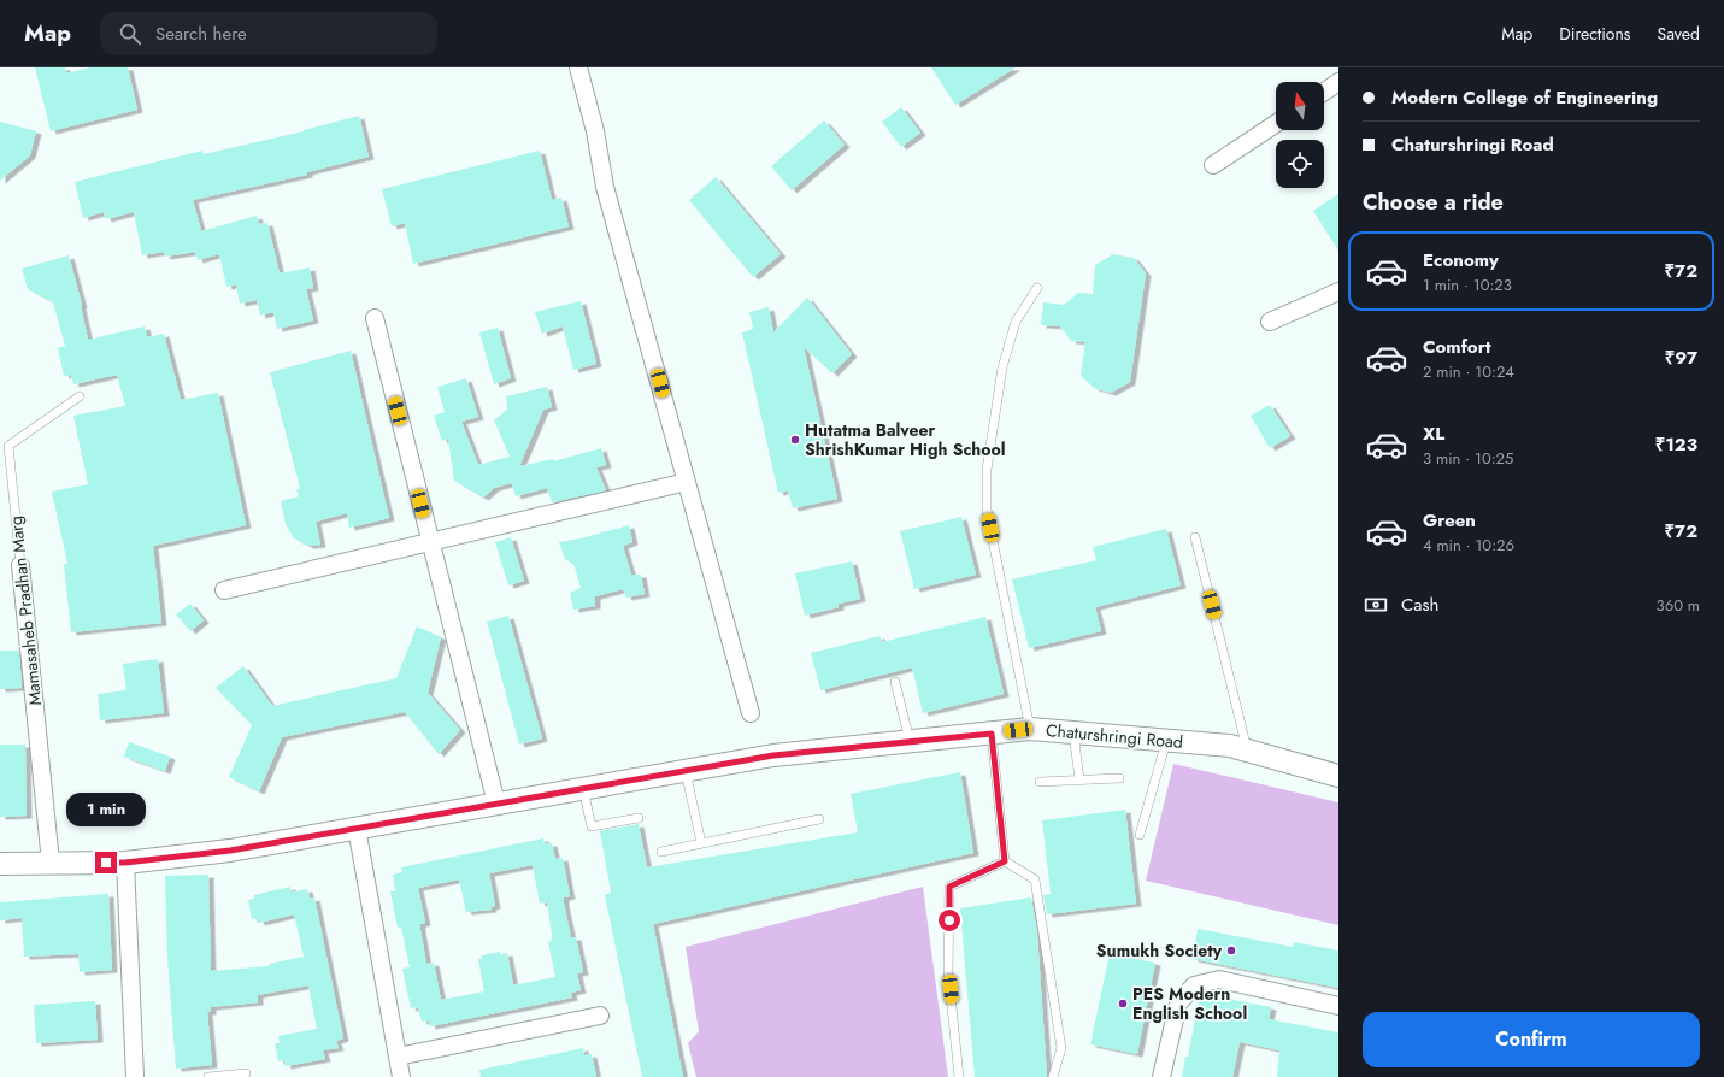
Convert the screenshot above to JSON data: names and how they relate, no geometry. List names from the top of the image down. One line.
{"streets":{"street":["Mamasaheb Pradhan Marg","Chaturshringi Road"]},"crossings":[["Mamasaheb Pradhan Marg","Chaturshringi Road"]],"places":["Hutatma Balveer ShrishKumar High School","Sumukh Society","PES Modern English School"],"north":"top","page":{"header":"Map","search":"Search here","nav":["Map","Directions","Saved"],"banner":["Modern College of Engineering","Chaturshringi Road"],"heading":"Choose a ride","list":[{"name":"Economy","note":"1 min · 10:23","value":"₹72"},{"name":"Comfort","note":"2 min · 10:24","value":"₹97"},{"name":"XL","note":"3 min · 10:25","value":"₹123"},{"name":"Green","note":"4 min · 10:26","value":"₹72"}],"pay":["Cash","360 m"],"bubble":"1 min","buttons":"Confirm"}}
